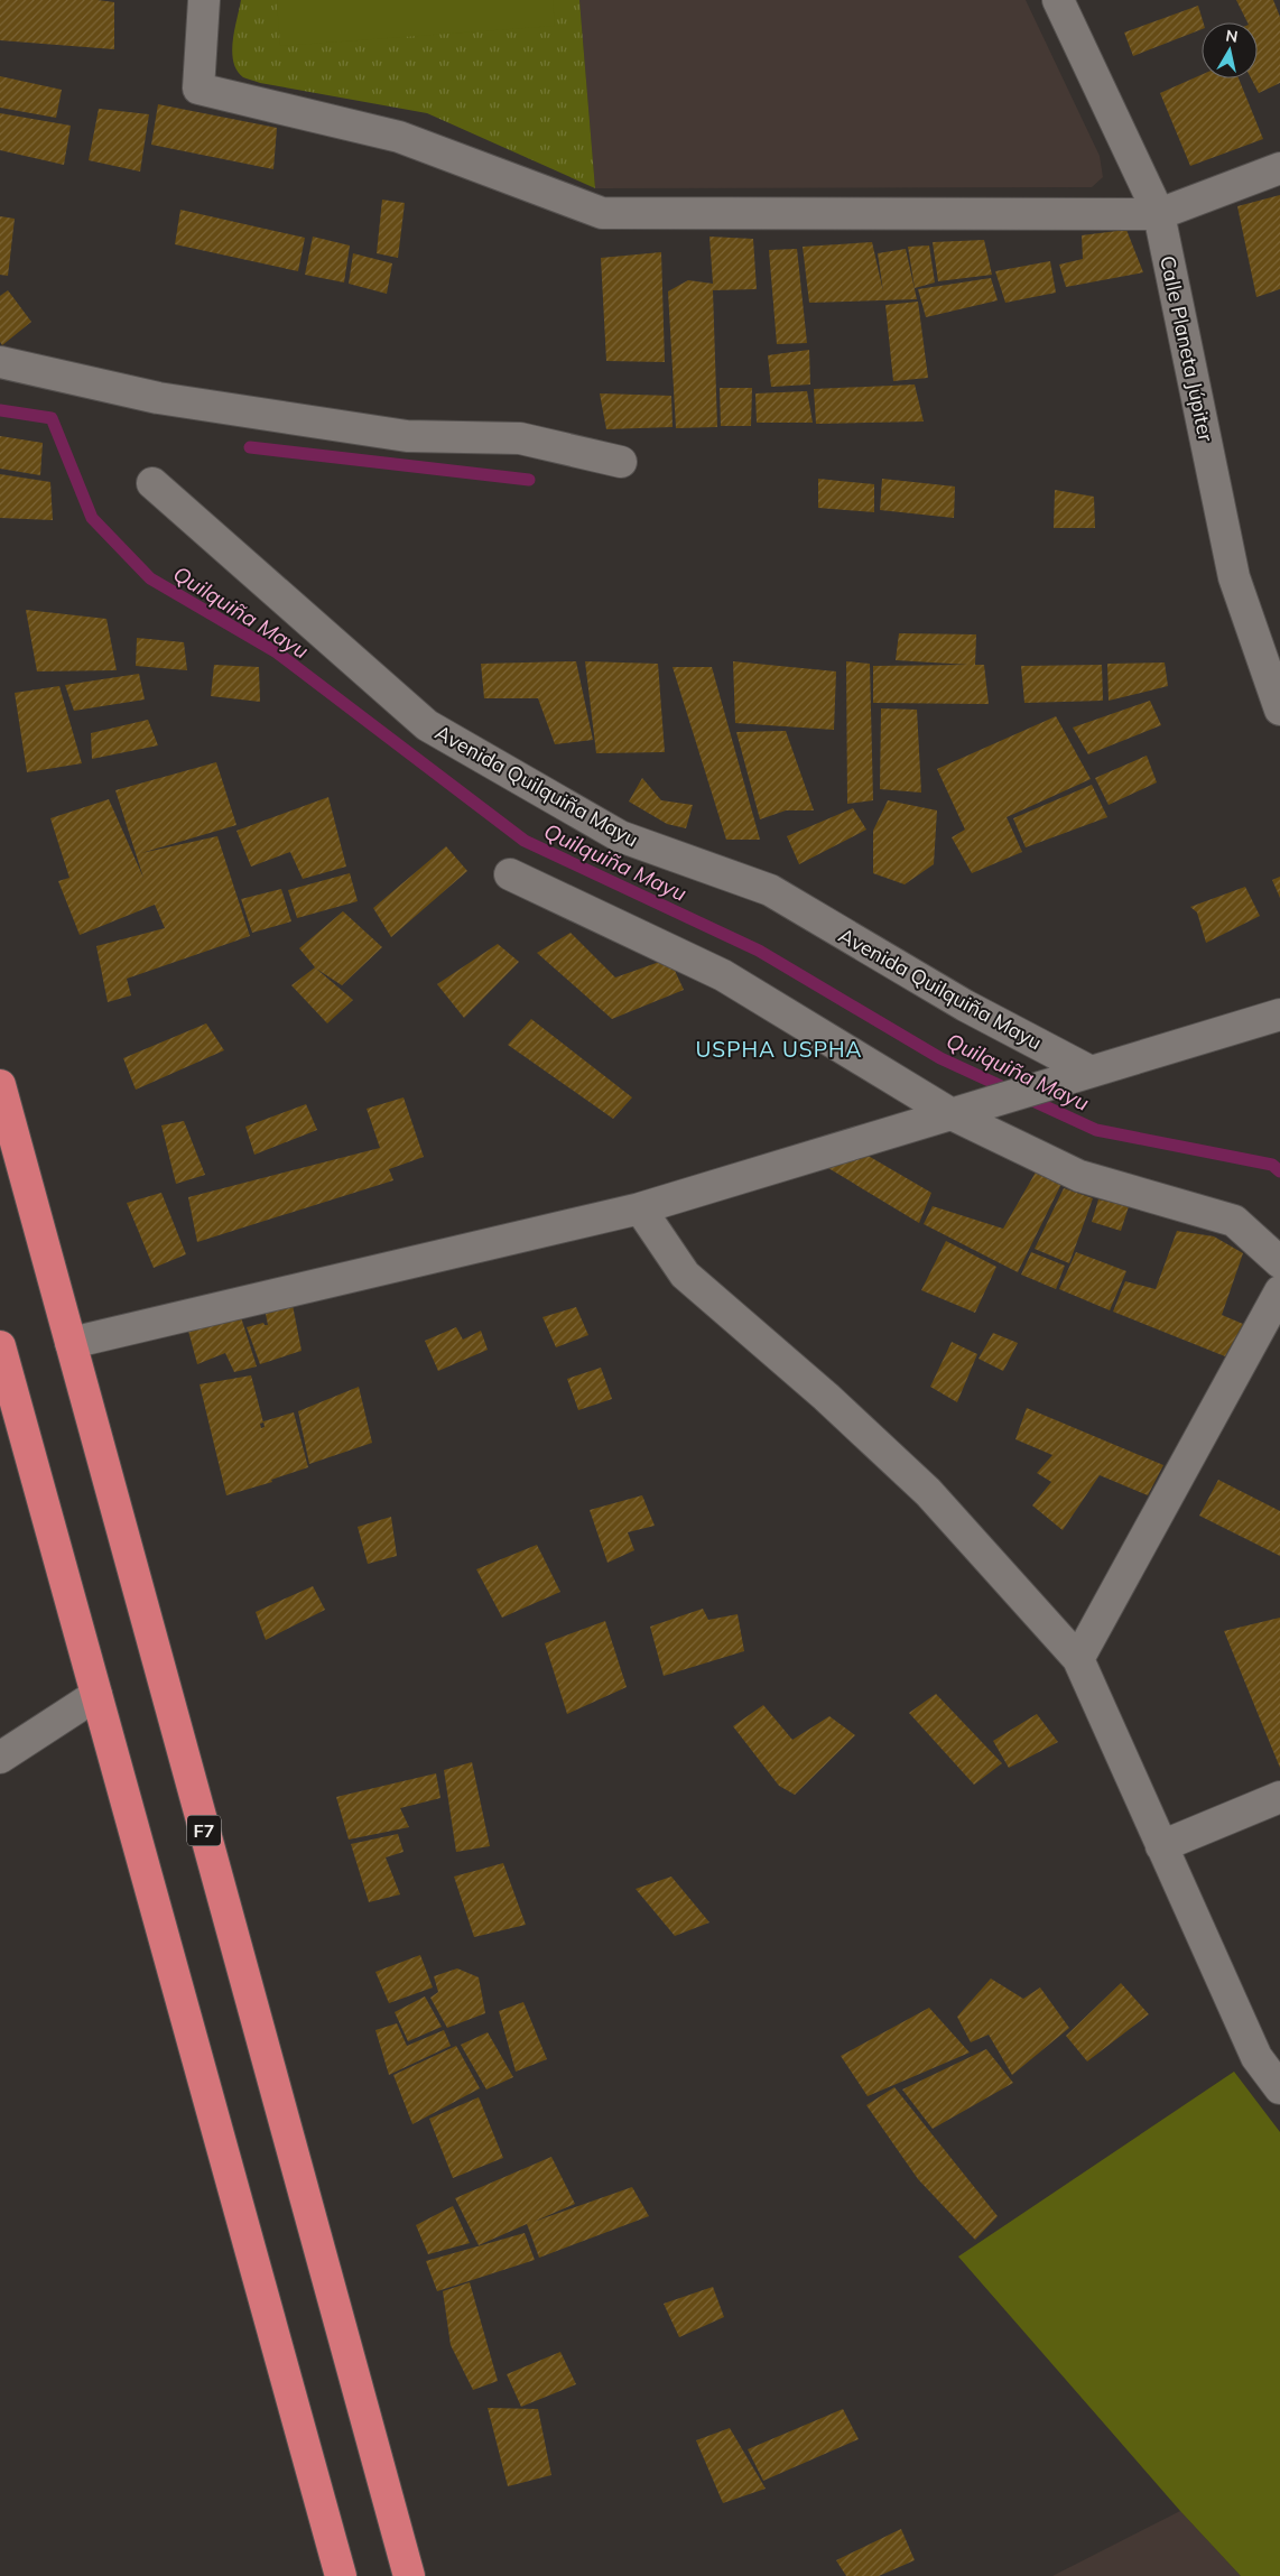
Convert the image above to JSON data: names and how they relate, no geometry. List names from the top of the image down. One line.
{"streets":{"highway":["F7"],"street":["Calle Planeta Júpiter","Avenida Quilquiña Mayu"]},"districts":["USPHA USPHA"],"water":["Quilquiña Mayu"],"north":"top"}
